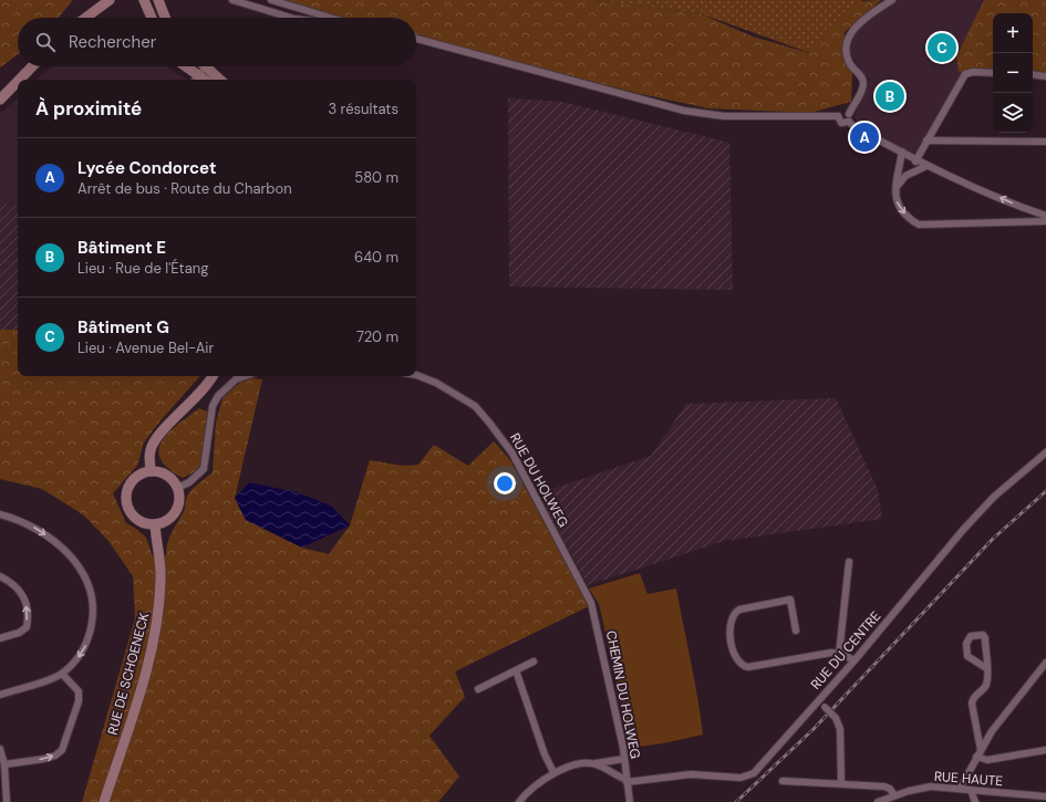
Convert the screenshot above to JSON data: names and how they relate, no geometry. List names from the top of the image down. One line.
{"streets":{"main road":["RUE DE SCHOENECK"],"street":["RUE DU HOLWEG","RUE DU CENTRE","CHEMIN DU HOLWEG","RUE HAUTE"]},"crossings":[["RUE DU HOLWEG","CHEMIN DU HOLWEG"],["RUE DU CENTRE","CHEMIN DU HOLWEG"]],"page":{"map_buttons":["+","−"],"search":"Rechercher","pins":["C","B","A"],"heading":["À proximité","3 résultats"],"list":[{"mark":"A","name":"Lycée Condorcet","note":"Arrêt de bus · Route du Charbon","value":"580 m"},{"mark":"B","name":"Bâtiment E","note":"Lieu · Rue de l'Étang","value":"640 m"},{"mark":"C","name":"Bâtiment G","note":"Lieu · Avenue Bel-Air","value":"720 m"}]}}
